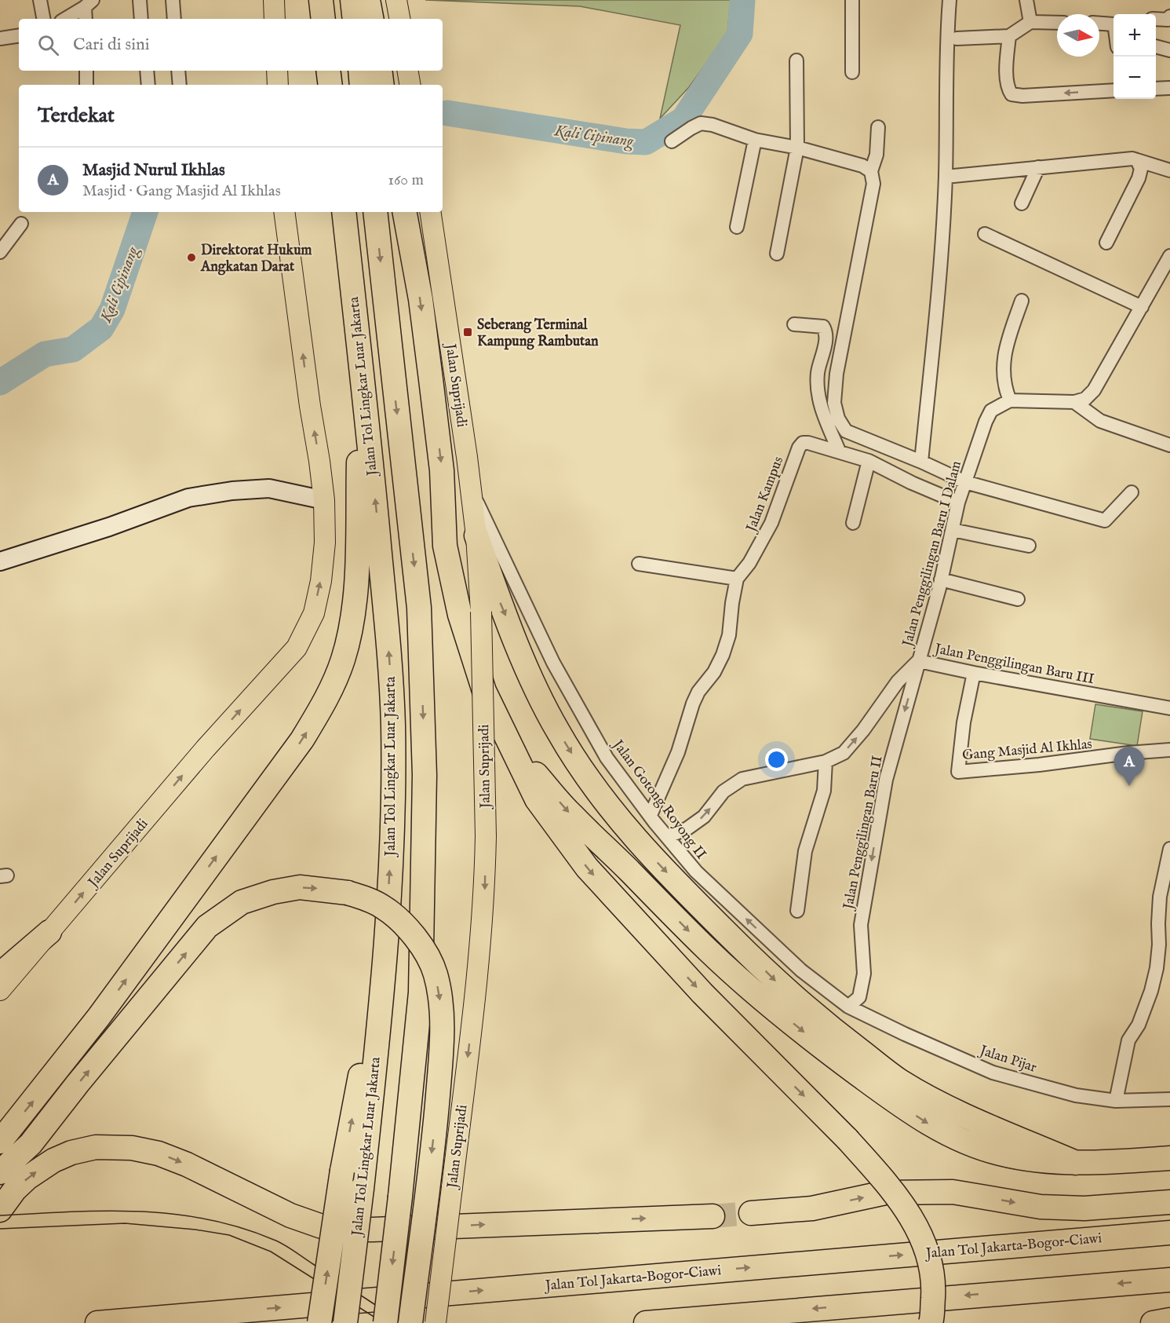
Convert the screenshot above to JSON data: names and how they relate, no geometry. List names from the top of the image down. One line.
{"streets":{"highway":["Jalan Tol Lingkar Luar Jakarta","Jalan Tol Jakarta–Bogor–Ciawi"],"main road":["Jalan Suprijadi"],"street":["Jalan Kampus","Jalan Penggilingan Baru I Dalam","Jalan Penggilingan Baru III","Gang Masjid Al Ikhlas","Jalan Gotong Royong II","Jalan Penggilingan Baru II","Jalan Pijar"]},"crossings":[["Jalan Suprijadi","Jalan Gotong Royong II"],["Jalan Kampus","Jalan Gotong Royong II"],["Jalan Penggilingan Baru I Dalam","Jalan Penggilingan Baru III"],["Jalan Penggilingan Baru I Dalam","Jalan Penggilingan Baru II"],["Jalan Penggilingan Baru III","Gang Masjid Al Ikhlas"],["Jalan Penggilingan Baru III","Jalan Gotong Royong II"],["Jalan Penggilingan Baru III","Jalan Penggilingan Baru II"],["Jalan Gotong Royong II","Jalan Penggilingan Baru II"],["Jalan Gotong Royong II","Jalan Pijar"],["Jalan Penggilingan Baru II","Jalan Pijar"]],"one_way":["Jalan Penggilingan Baru III","Jalan Gotong Royong II"],"water":["Kali Cipinang"],"places":{"other":["Direktorat Hukum Angkatan Darat"],"transit":["Seberang Terminal Kampung Rambutan"]},"north":"right","page":{"map_buttons":["+","−"],"search":"Cari di sini","heading":"Terdekat","list":[{"mark":"A","name":"Masjid Nurul Ikhlas","note":"Masjid · Gang Masjid Al Ikhlas","value":"160 m"}],"pins":"A"}}
